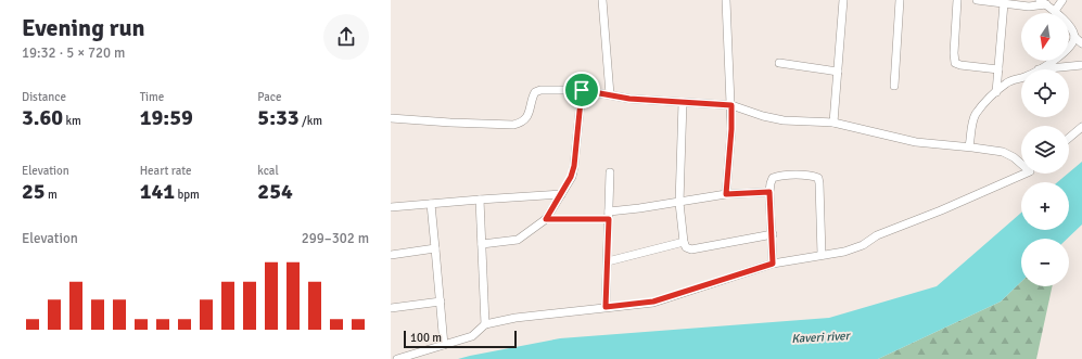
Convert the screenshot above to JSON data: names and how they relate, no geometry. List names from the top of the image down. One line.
{"water":["Kaveri river"],"scale_bar":"100 m","north":"bottom","page":{"heading":["Evening run","19:32 · 5 × 720 m"],"map_buttons":["+","−"],"stats":[["Distance","3.60 km"],["Time","19:59"],["Pace","5:33 /km"],["Elevation","25 m"],["Heart rate","141 bpm"],["kcal","254"]],"chart":["Elevation","299–302 m"],"scale":"100 m"}}
